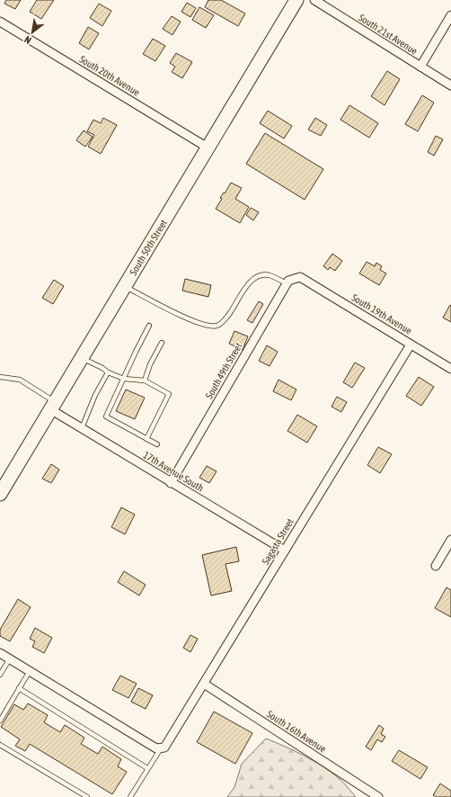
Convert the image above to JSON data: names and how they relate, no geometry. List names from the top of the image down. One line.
{"streets":{"main road":["South 50th Street"],"street":["South 21st Avenue","South 20th Avenue","South 19th Avenue","South 49th Street","17th Avenue South","Sagasta Street","South 16th Avenue"]},"crossings":[["South 20th Avenue","South 50th Street"],["South 50th Street","17th Avenue South"],["South 19th Avenue","South 49th Street"],["South 19th Avenue","Sagasta Street"],["South 49th Street","17th Avenue South"],["17th Avenue South","Sagasta Street"],["Sagasta Street","South 16th Avenue"]],"north":"bottom left"}
